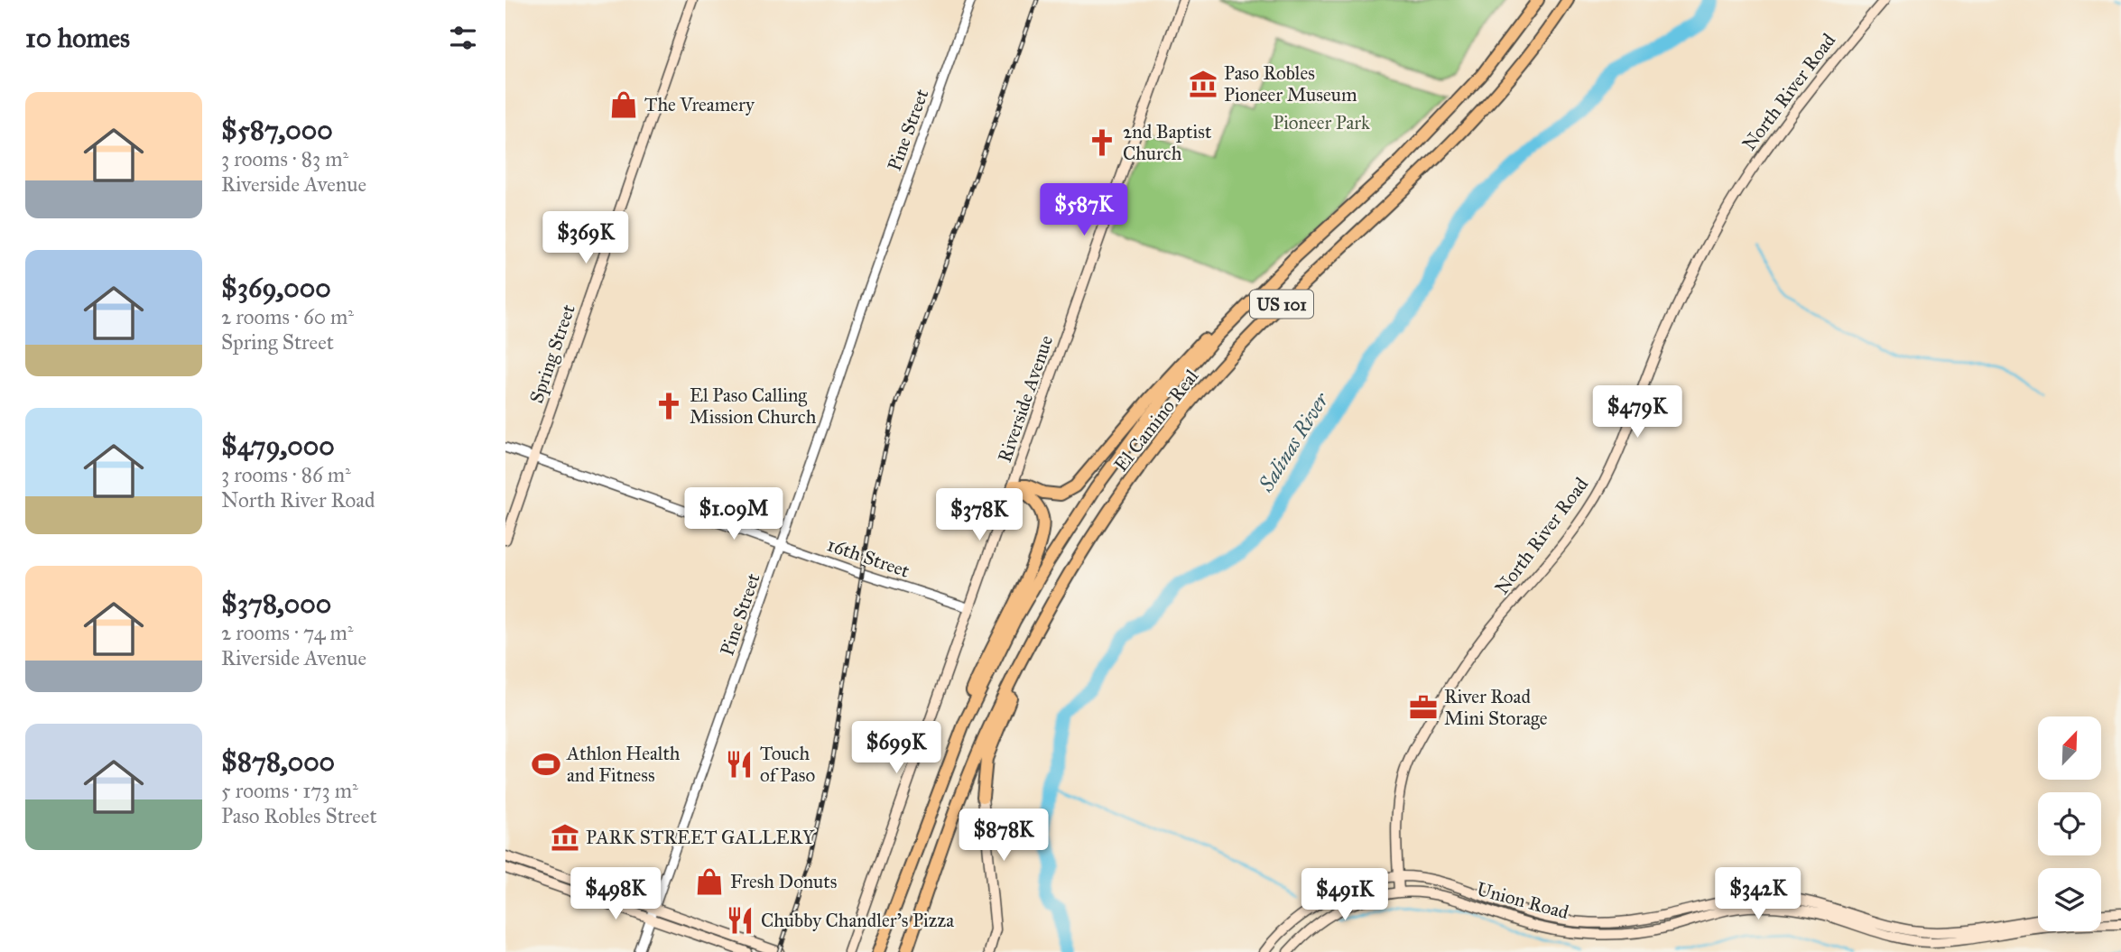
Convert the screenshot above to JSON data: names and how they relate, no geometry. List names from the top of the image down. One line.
{"streets":{"highway":["US 101","El Camino Real"],"main road":["North River Road","Spring Street","Riverside Avenue","Union Road"],"street":["Pine Street","16th Street"]},"crossings":[["North River Road","Union Road"],["Pine Street","16th Street"],["Spring Street","16th Street"],["Riverside Avenue","16th Street"]],"water":["Salinas River"],"parks":["Pioneer Park"],"places":{"museum":["Paso Robles Pioneer Museum","PARK STREET GALLERY"],"shop":["The Vreamery","Fresh Donuts"],"church":["2nd Baptist Church","El Paso Calling Mission Church"],"office":["River Road Mini Storage"],"sports":["Athlon Health and Fitness"],"restaurant":["Touch of Paso","Chubby Chandler's Pizza"]},"north":"top right","page":{"heading":"10 homes","list":[{"name":"$587,000","note":"3 rooms · 83 m² · Riverside Avenue"},{"name":"$369,000","note":"2 rooms · 60 m² · Spring Street"},{"name":"$479,000","note":"3 rooms · 86 m² · North River Road"},{"name":"$378,000","note":"2 rooms · 74 m² · Riverside Avenue"},{"name":"$878,000","note":"5 rooms · 173 m² · Paso Robles Street"}],"price":["$587K","$369K","$479K","$1.09M","$378K","$699K","$878K","$498K","$342K","$491K"]}}
